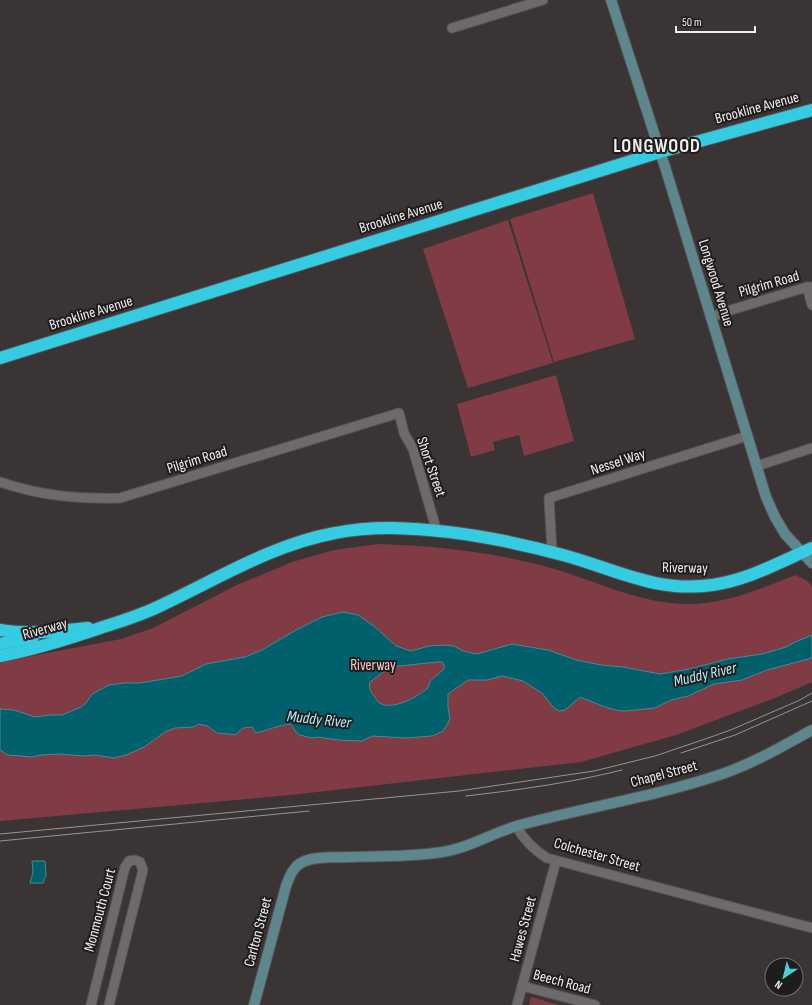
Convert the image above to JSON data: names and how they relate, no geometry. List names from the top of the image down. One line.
{"streets":{"highway":["Brookline Avenue","Riverway"],"main road":["Longwood Avenue","Chapel Street","Carlton Street"],"street":["Pilgrim Road","Nessel Way","Short Street","Colchester Street","Monmouth Court","Hawes Street","Beech Road"]},"crossings":[["Brookline Avenue","Longwood Avenue"],["Longwood Avenue","Pilgrim Road"],["Longwood Avenue","Nessel Way"],["Longwood Avenue","Riverway"],["Pilgrim Road","Short Street"],["Nessel Way","Riverway"],["Short Street","Riverway"],["Chapel Street","Colchester Street"],["Chapel Street","Carlton Street"],["Colchester Street","Hawes Street"],["Colchester Street","Carlton Street"],["Hawes Street","Beech Road"]],"districts":["LONGWOOD"],"water":["Muddy River"],"parks":["Riverway"],"scale_bar":"50 m","north":"bottom left"}
